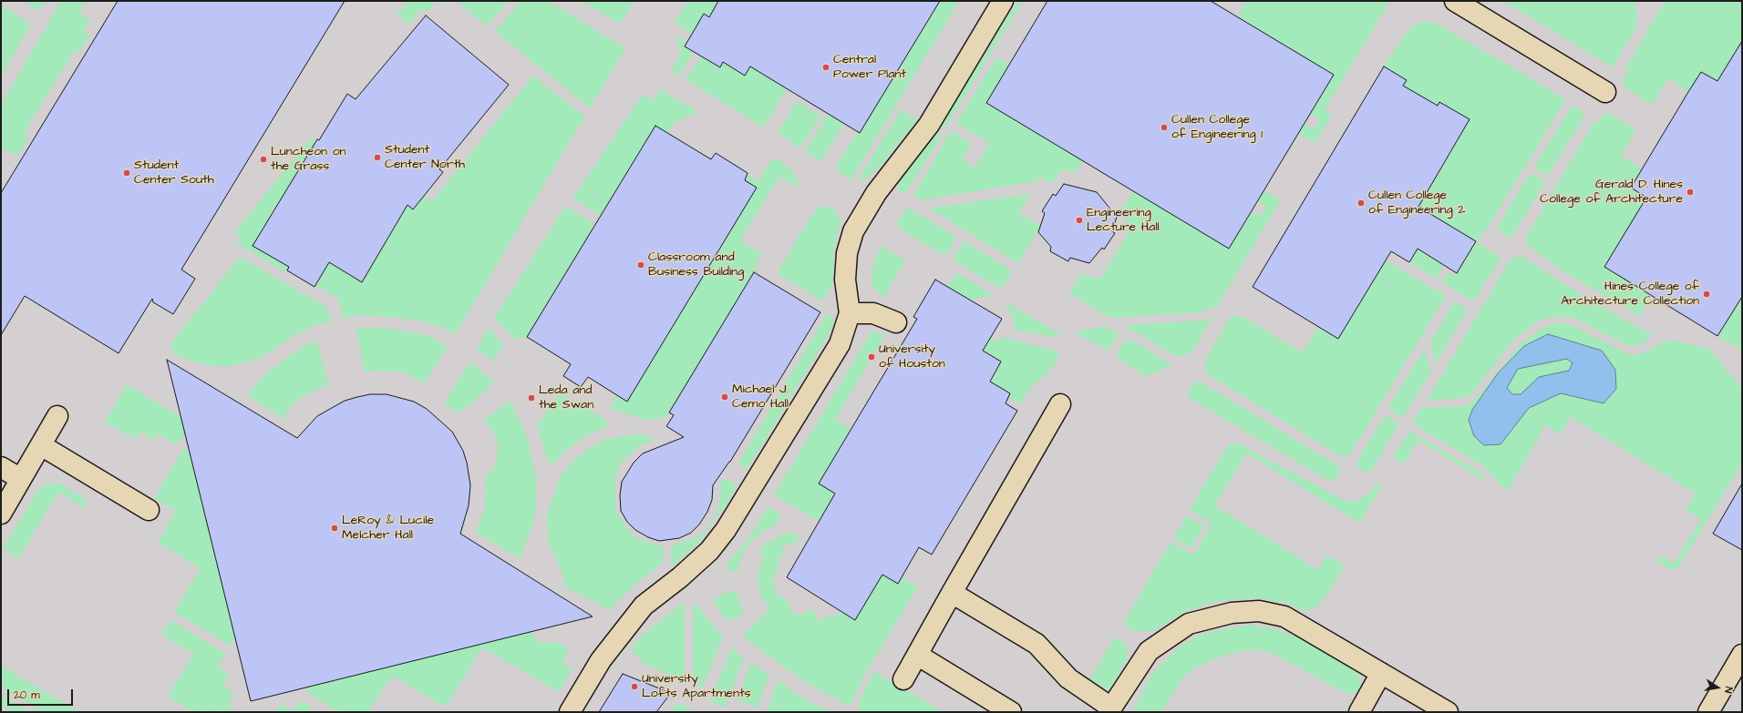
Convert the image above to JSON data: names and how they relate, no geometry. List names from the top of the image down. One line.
{"places":["Central Power Plant","Cullen College of Engineering 1","Student Center North","Luncheon on the Grass","Student Center South","Gerald D. Hines College of Architecture","Cullen College of Engineering 2","Engineering Lecture Hall","Classroom and Business Building","Hines College of Architecture Collection","University of Houston","Michael J. Cemo Hall","Leda and the Swan","LeRoy & Lucile Melcher Hall","University Lofts Apartments"],"scale_bar":"20 m","north":"right"}
